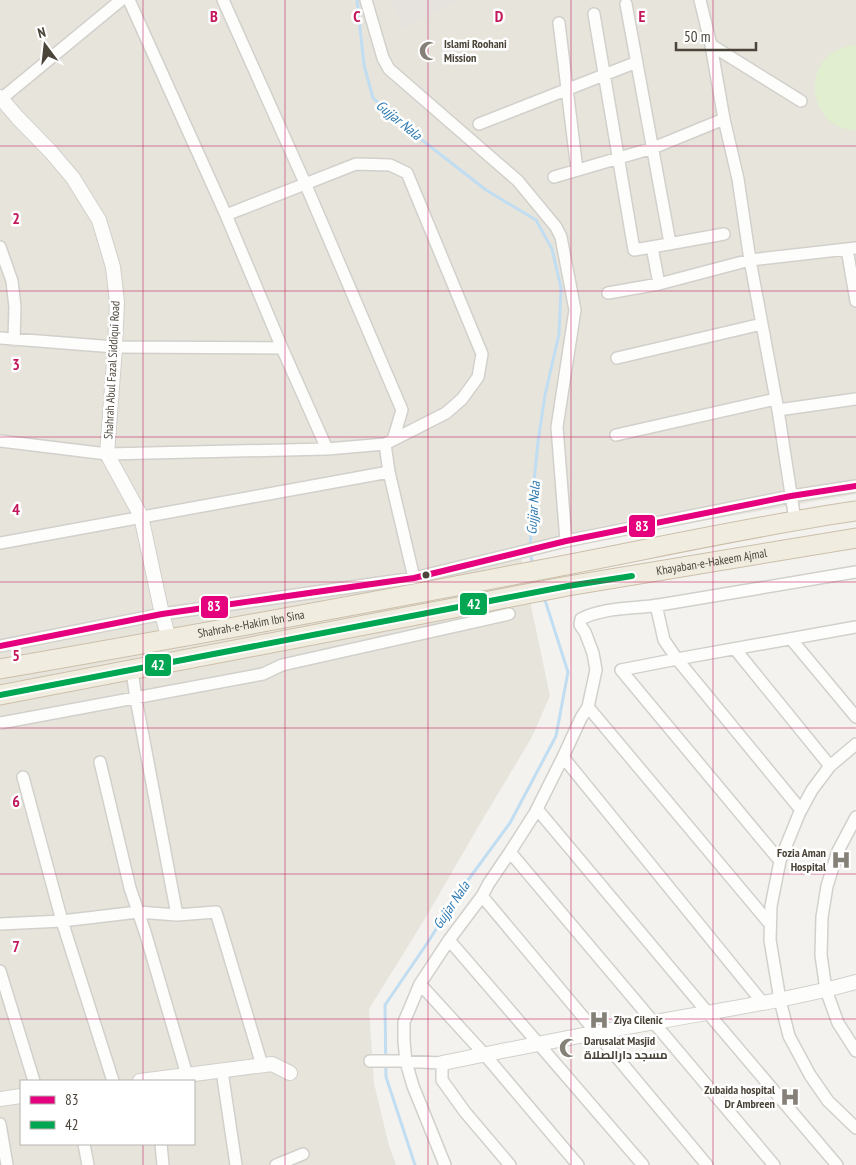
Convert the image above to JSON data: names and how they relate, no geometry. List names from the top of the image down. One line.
{"streets":{"highway":["Khayaban-e-Hakeem Ajmal","Shahrah-e-Hakim Ibn Sina"],"street":["Shahrah Abul Fazal Siddiqui Road"]},"crossings":[["Shahrah Abul Fazal Siddiqui Road","Shahrah-e-Hakim Ibn Sina"],["Khayaban-e-Hakeem Ajmal","Shahrah-e-Hakim Ibn Sina"]],"water":["Gujjar Nala"],"places":{"mosque":["Islami Roohani Mission","Darusalat Masjid مسجد دارالصلاة"],"hospital":["Fozia Aman Hospital","Ziya Cilenic","Zubaida hospital Dr Ambreen"]},"lines":["transit line 83","transit line 42"],"legend":["83","42"],"scale_bar":"50 m","north":"top","grid":{"columns":["B","C","D","E"],"rows":["2","3","4","5","6","7"]}}
